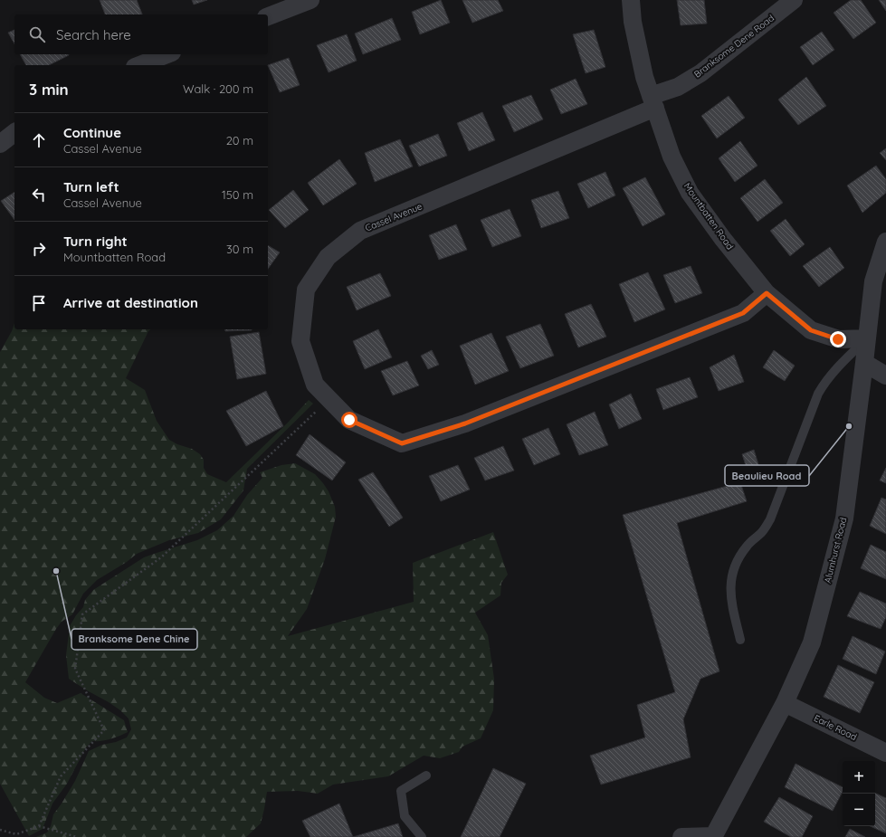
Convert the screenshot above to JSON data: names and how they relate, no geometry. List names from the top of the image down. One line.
{"streets":{"street":["Branksome Dene Road","Mountbatten Road","Cassel Avenue","Alumhurst Road","Earle Road"]},"crossings":[["Branksome Dene Road","Mountbatten Road"],["Branksome Dene Road","Cassel Avenue"],["Mountbatten Road","Cassel Avenue"],["Mountbatten Road","Alumhurst Road"],["Alumhurst Road","Earle Road"]],"places":["Beaulieu Road","Branksome Dene Chine"],"page":{"search":"Search here","heading":["3 min","Walk · 200 m"],"list":[["Continue","Cassel Avenue","20 m"],["Turn left","Cassel Avenue","150 m"],["Turn right","Mountbatten Road","30 m"],"Arrive at destination"],"map_buttons":["+","−"]}}
